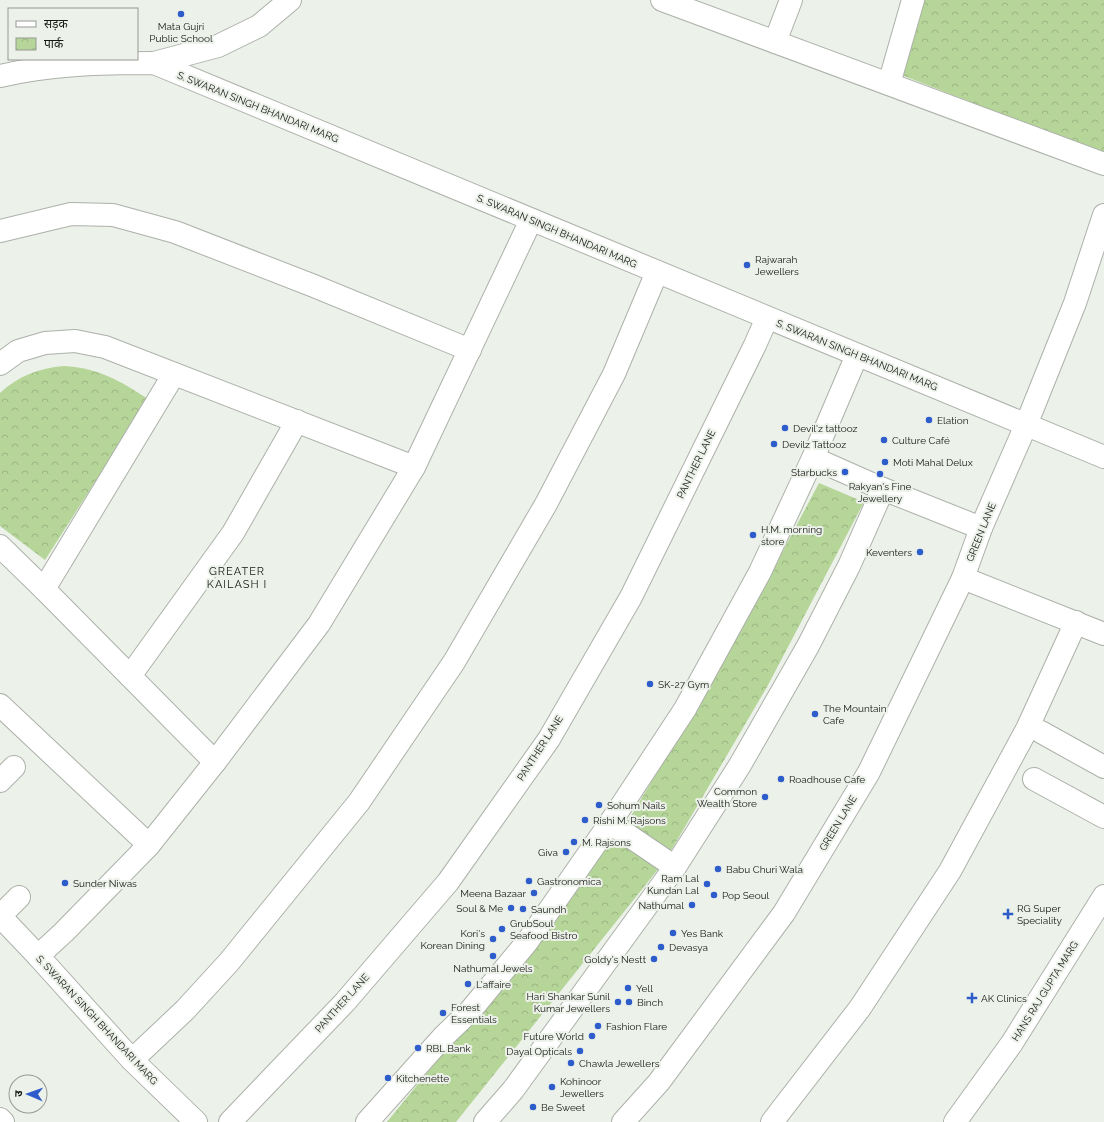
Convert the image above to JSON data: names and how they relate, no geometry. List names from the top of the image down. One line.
{"streets":{"street":["S. SWARAN SINGH BHANDARI MARG","PANTHER LANE","GREEN LANE","HANS RAJ GUPTA MARG"]},"crossings":[["S. SWARAN SINGH BHANDARI MARG","PANTHER LANE"],["S. SWARAN SINGH BHANDARI MARG","GREEN LANE"]],"districts":["GREATER KAILASH I"],"places":{"other":["Mata Gujri Public School","Rajwarah Jewellers","Elation","Devil'z tattooz","Culture Café","Devilz Tattooz","Moti Mahal Delux","Starbucks","Rakyan's Fine Jewellery","H.M. morning store","Keventers","SK-27 Gym","The Mountain Cafe","Roadhouse Cafe","Common Wealth Store","Sohum Nails","Rishi M. Rajsons","M. Rajsons","Giva","Babu Churi Wala","Gastronomica","Sunder Niwas","Ram Lal Kundan Lal","Meena Bazaar","Pop Seoul","Nathumal","Soul & Me","Saundh","GrubSoul Seafood Bistro","Yes Bank","Kori's Korean Dining","Devasya","Nathumal Jewels","Goldy's Nestt","L'affaire","Yell","Hari Shankar Sunil Kumar Jewellers","Binch","Forest Essentials","Fashion Flare","Future World","RBL Bank","Dayal Opticals","Chawla Jewellers","Kitchenette","Kohinoor Jewellers","Be Sweet"],"health":["RG Super Speciality","AK Clinics"]},"legend":["सड़क","पार्क"],"north":"left"}
